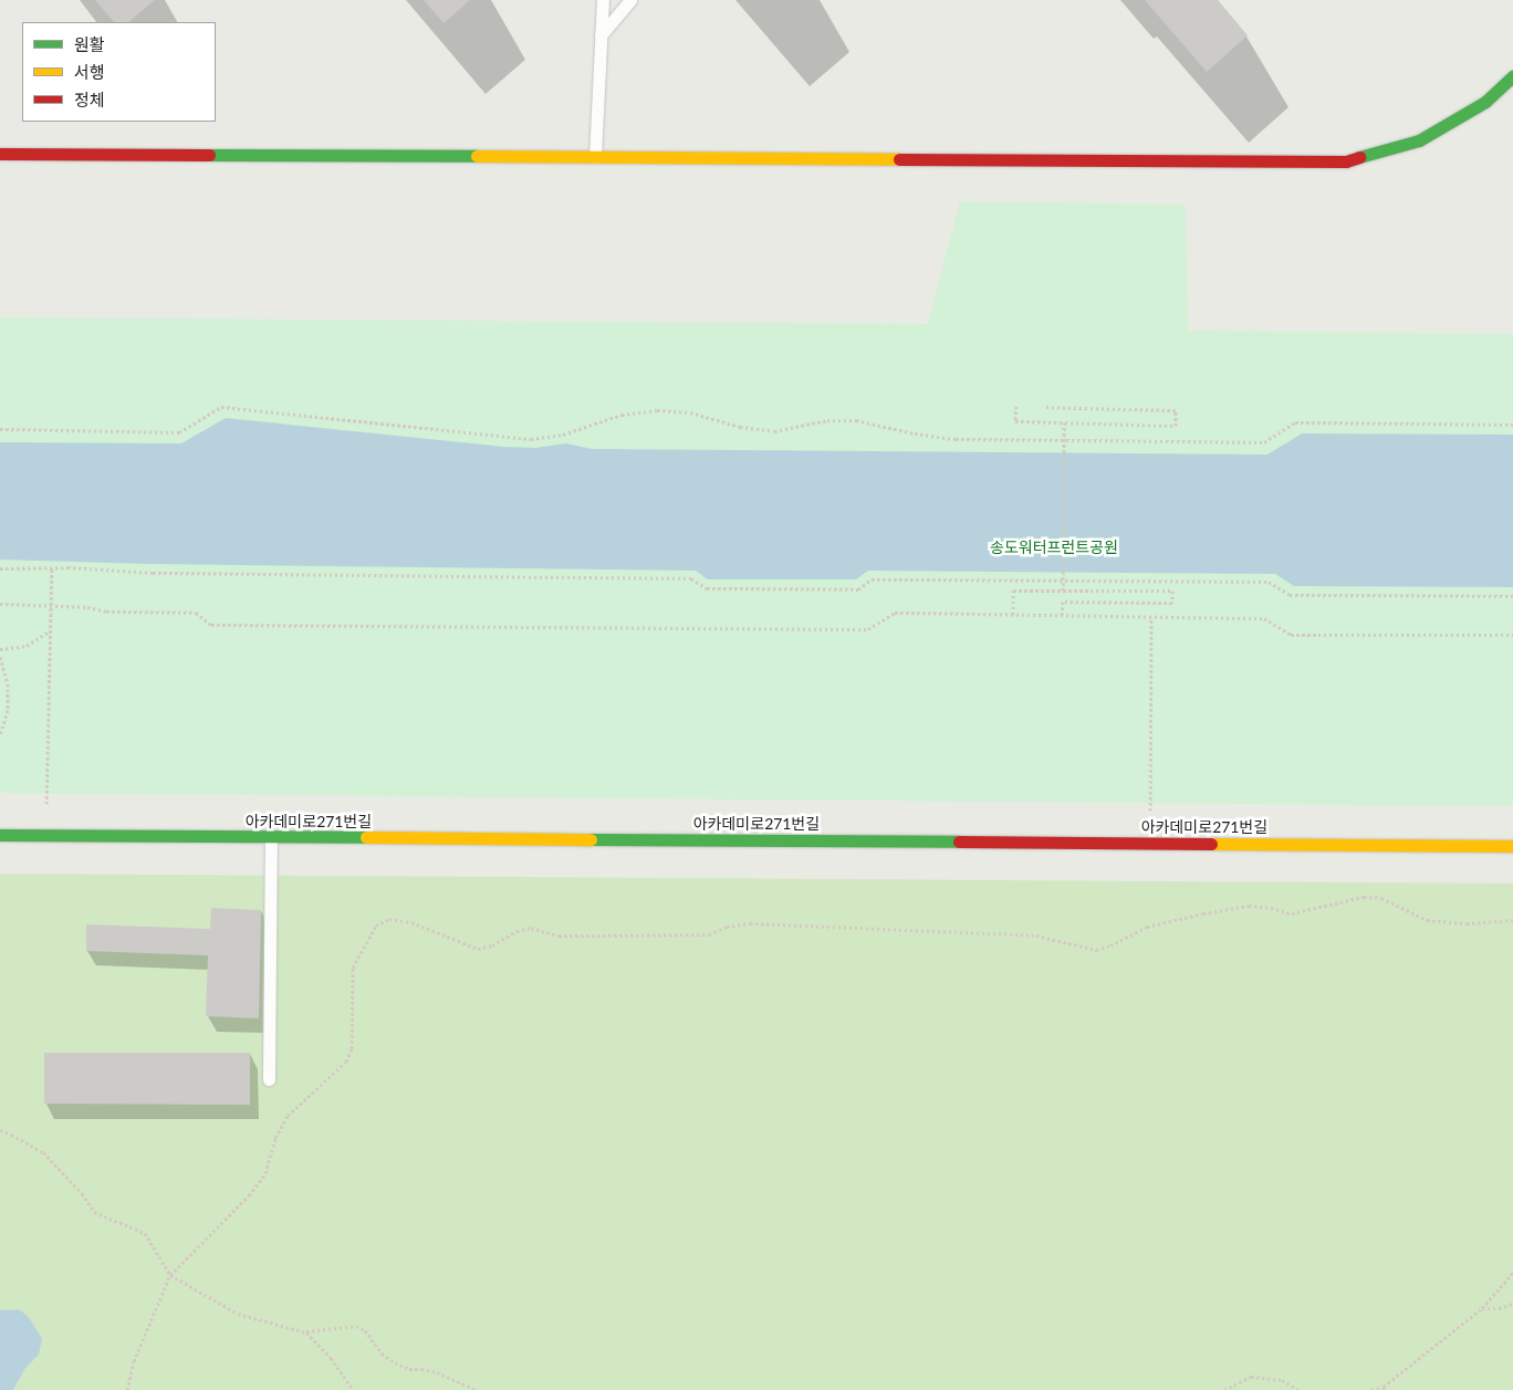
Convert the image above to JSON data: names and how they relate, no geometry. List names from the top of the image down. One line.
{"streets":{"street":["아카데미로271번길"]},"parks":["송도워터프런트공원"],"legend":["원활","서행","정체"]}
